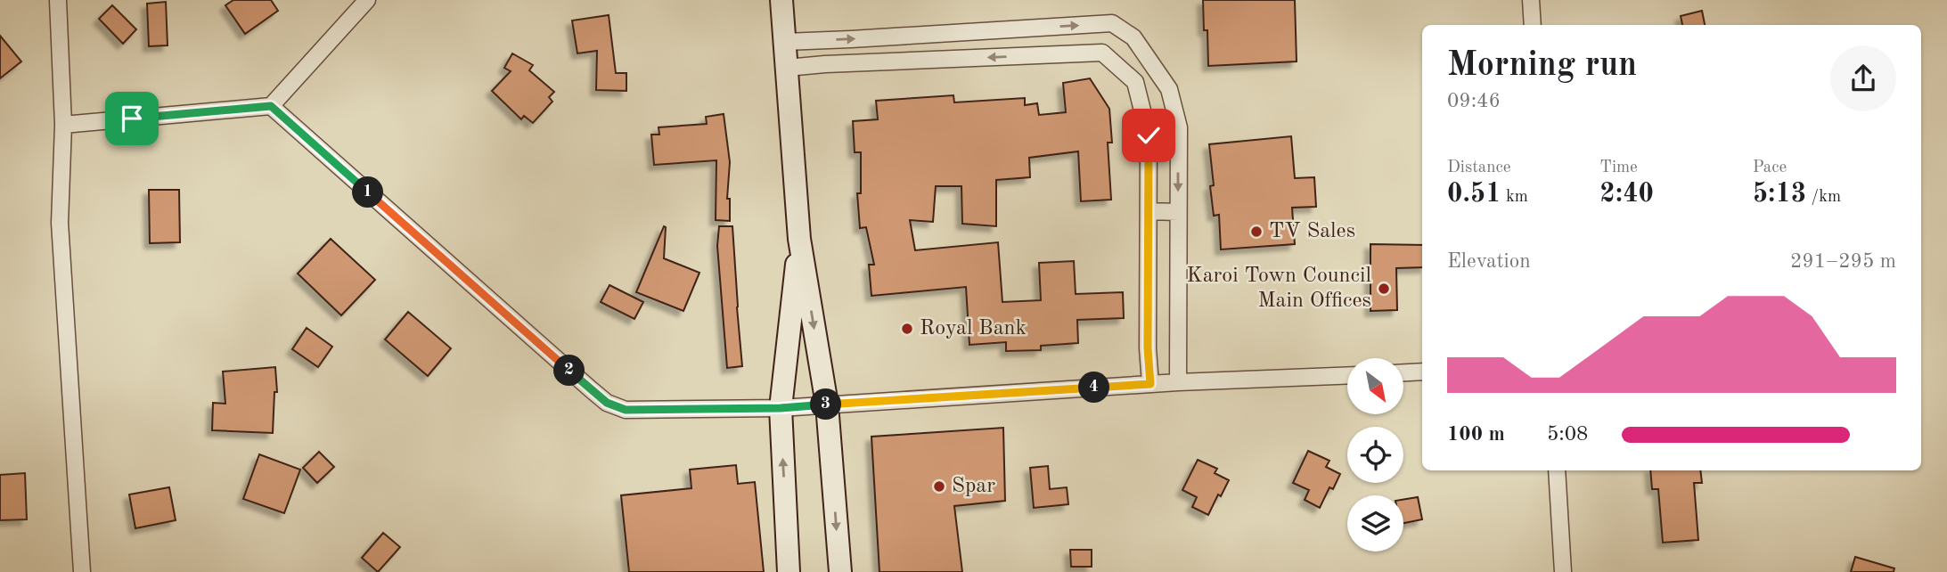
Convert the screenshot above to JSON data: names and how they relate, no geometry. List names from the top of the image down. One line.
{"places":["TV Sales","Karoi Town Council Main Offices","Royal Bank","Spar"],"north":"bottom right","page":{"heading":["Morning run","09:46"],"stats":[["Distance","0.51 km"],["Time","2:40"],["Pace","5:13 /km"]],"pins":["1","2","4","3"],"chart":["Elevation","291–295 m"],"list":[{"name":"100 m","note":"5:08"}]}}
